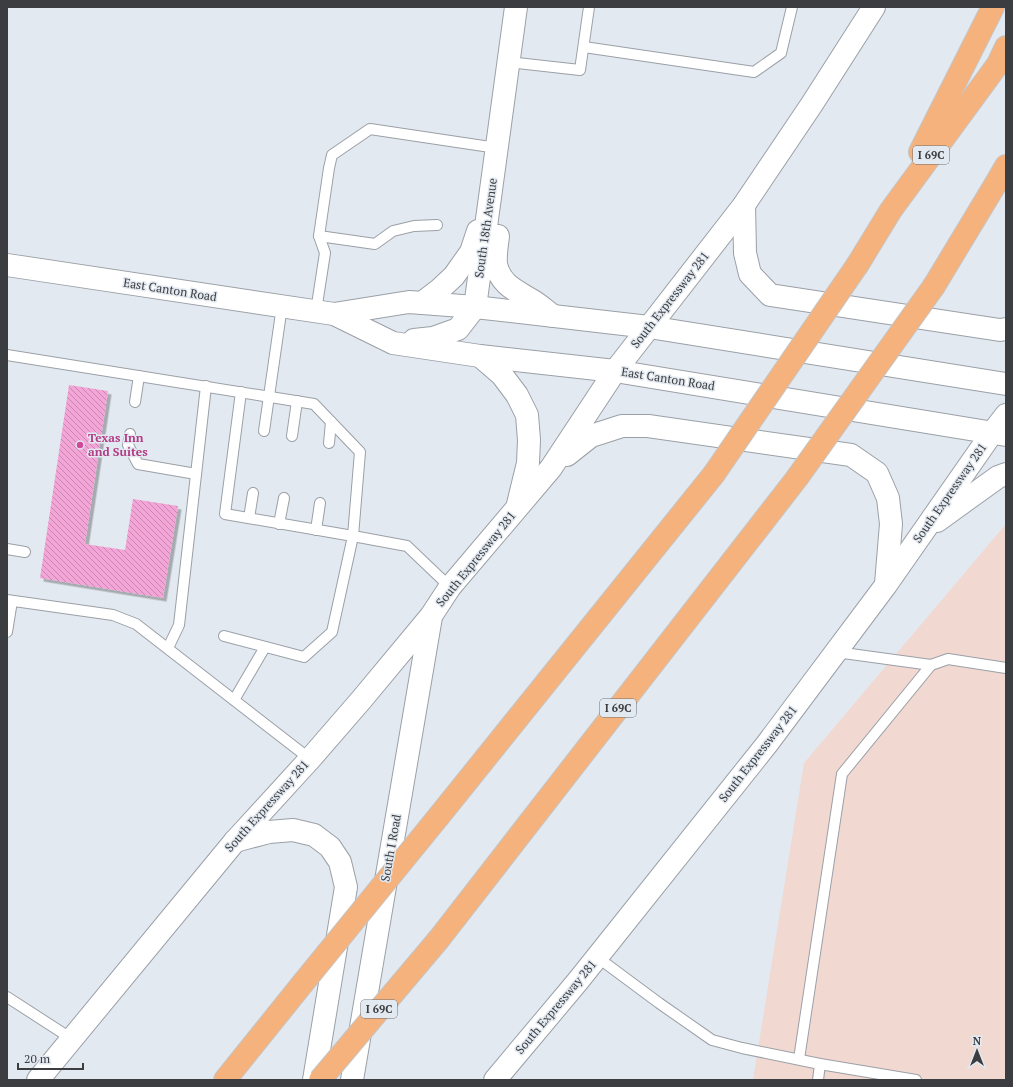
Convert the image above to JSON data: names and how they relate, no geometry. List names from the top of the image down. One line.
{"streets":{"highway":["I 69C"],"main road":["South 18th Avenue","East Canton Road","South Expressway 281","South I Road"]},"crossings":[["South 18th Avenue","East Canton Road"],["East Canton Road","South Expressway 281"],["South Expressway 281","South I Road"]],"places":["Texas Inn and Suites"],"scale_bar":"20 m","north":"top"}
